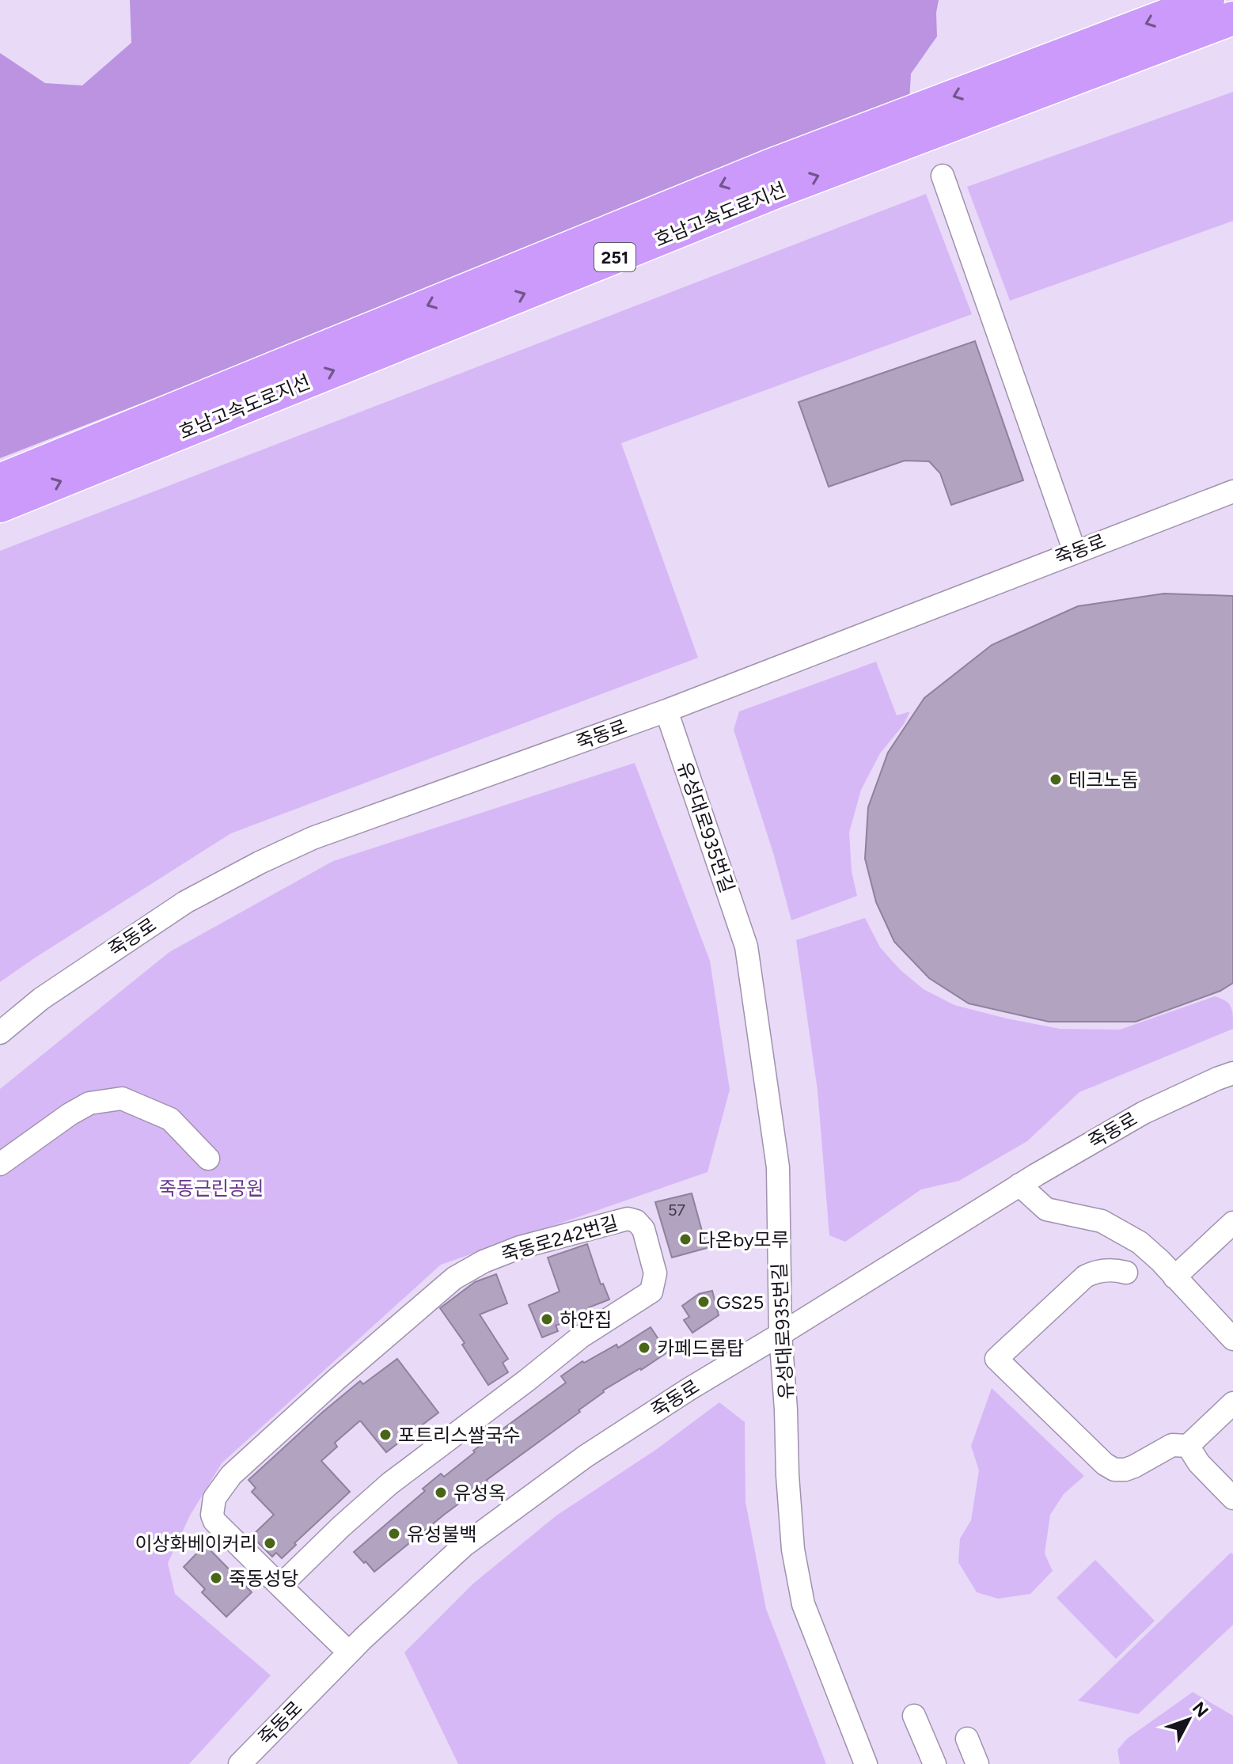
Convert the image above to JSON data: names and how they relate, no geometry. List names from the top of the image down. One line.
{"streets":{"highway":["호남고속도로지선","251"],"street":["죽동로","유성대로935번길","죽동로242번길"]},"crossings":[["죽동로","유성대로935번길"],["죽동로","죽동로242번길"]],"parks":["죽동근린공원"],"places":["테크노돔","다온by모루","GS25","하얀집","카페드롭탑","포트리스쌀국수","유성옥","유성불백","이상화베이커리","죽동성당"],"house_numbers":["57"],"north":"top right"}
